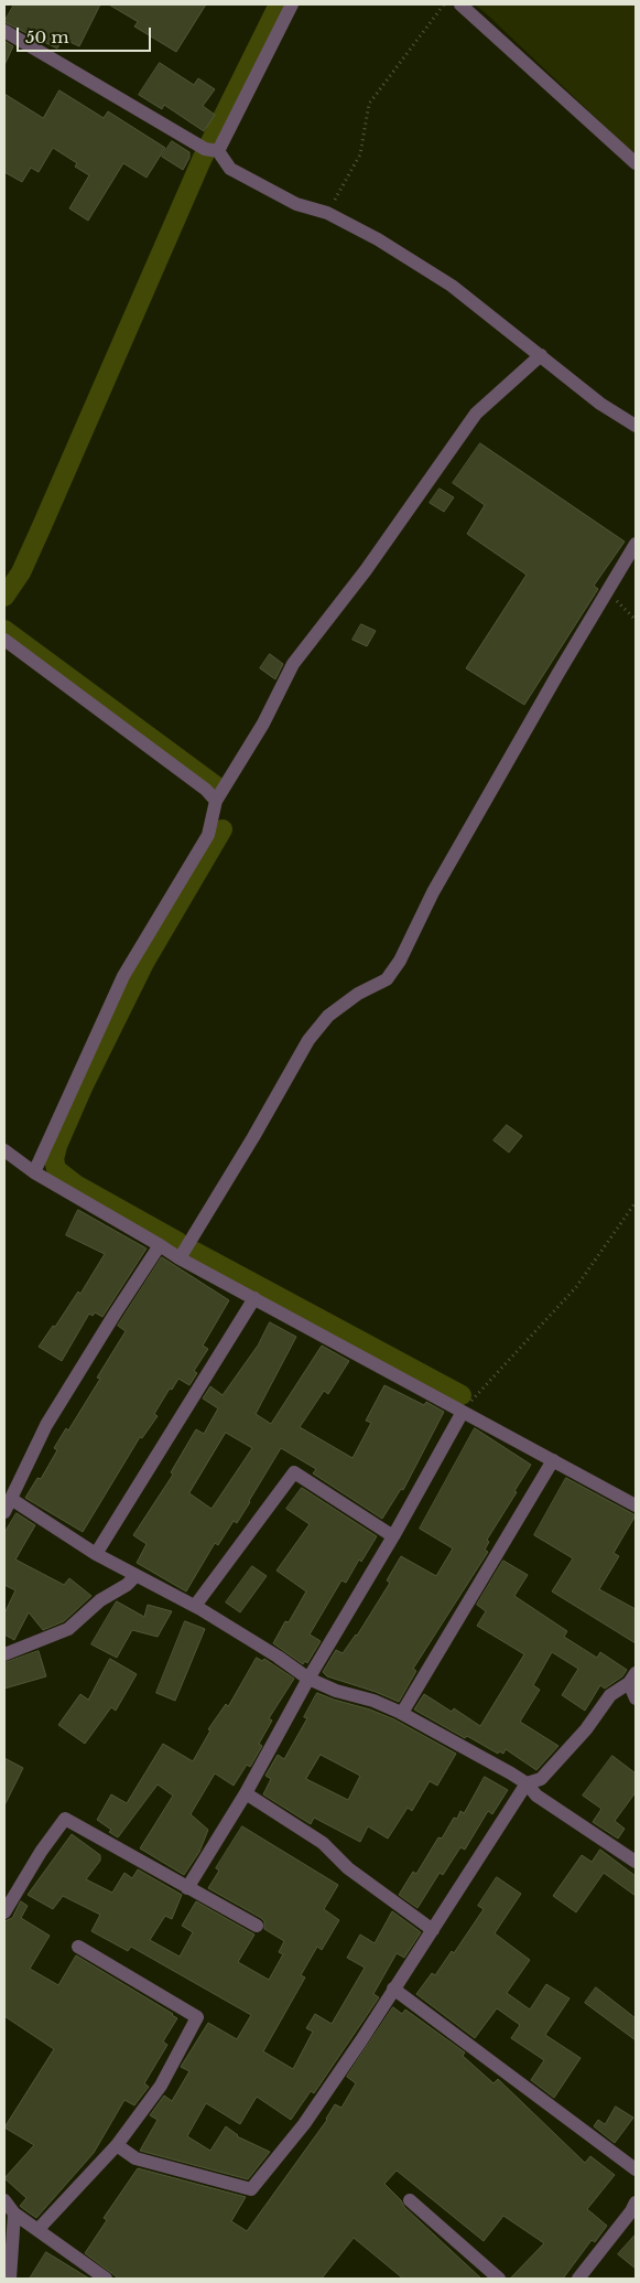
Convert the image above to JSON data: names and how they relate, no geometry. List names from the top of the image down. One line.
{"scale_bar":"50 m"}
